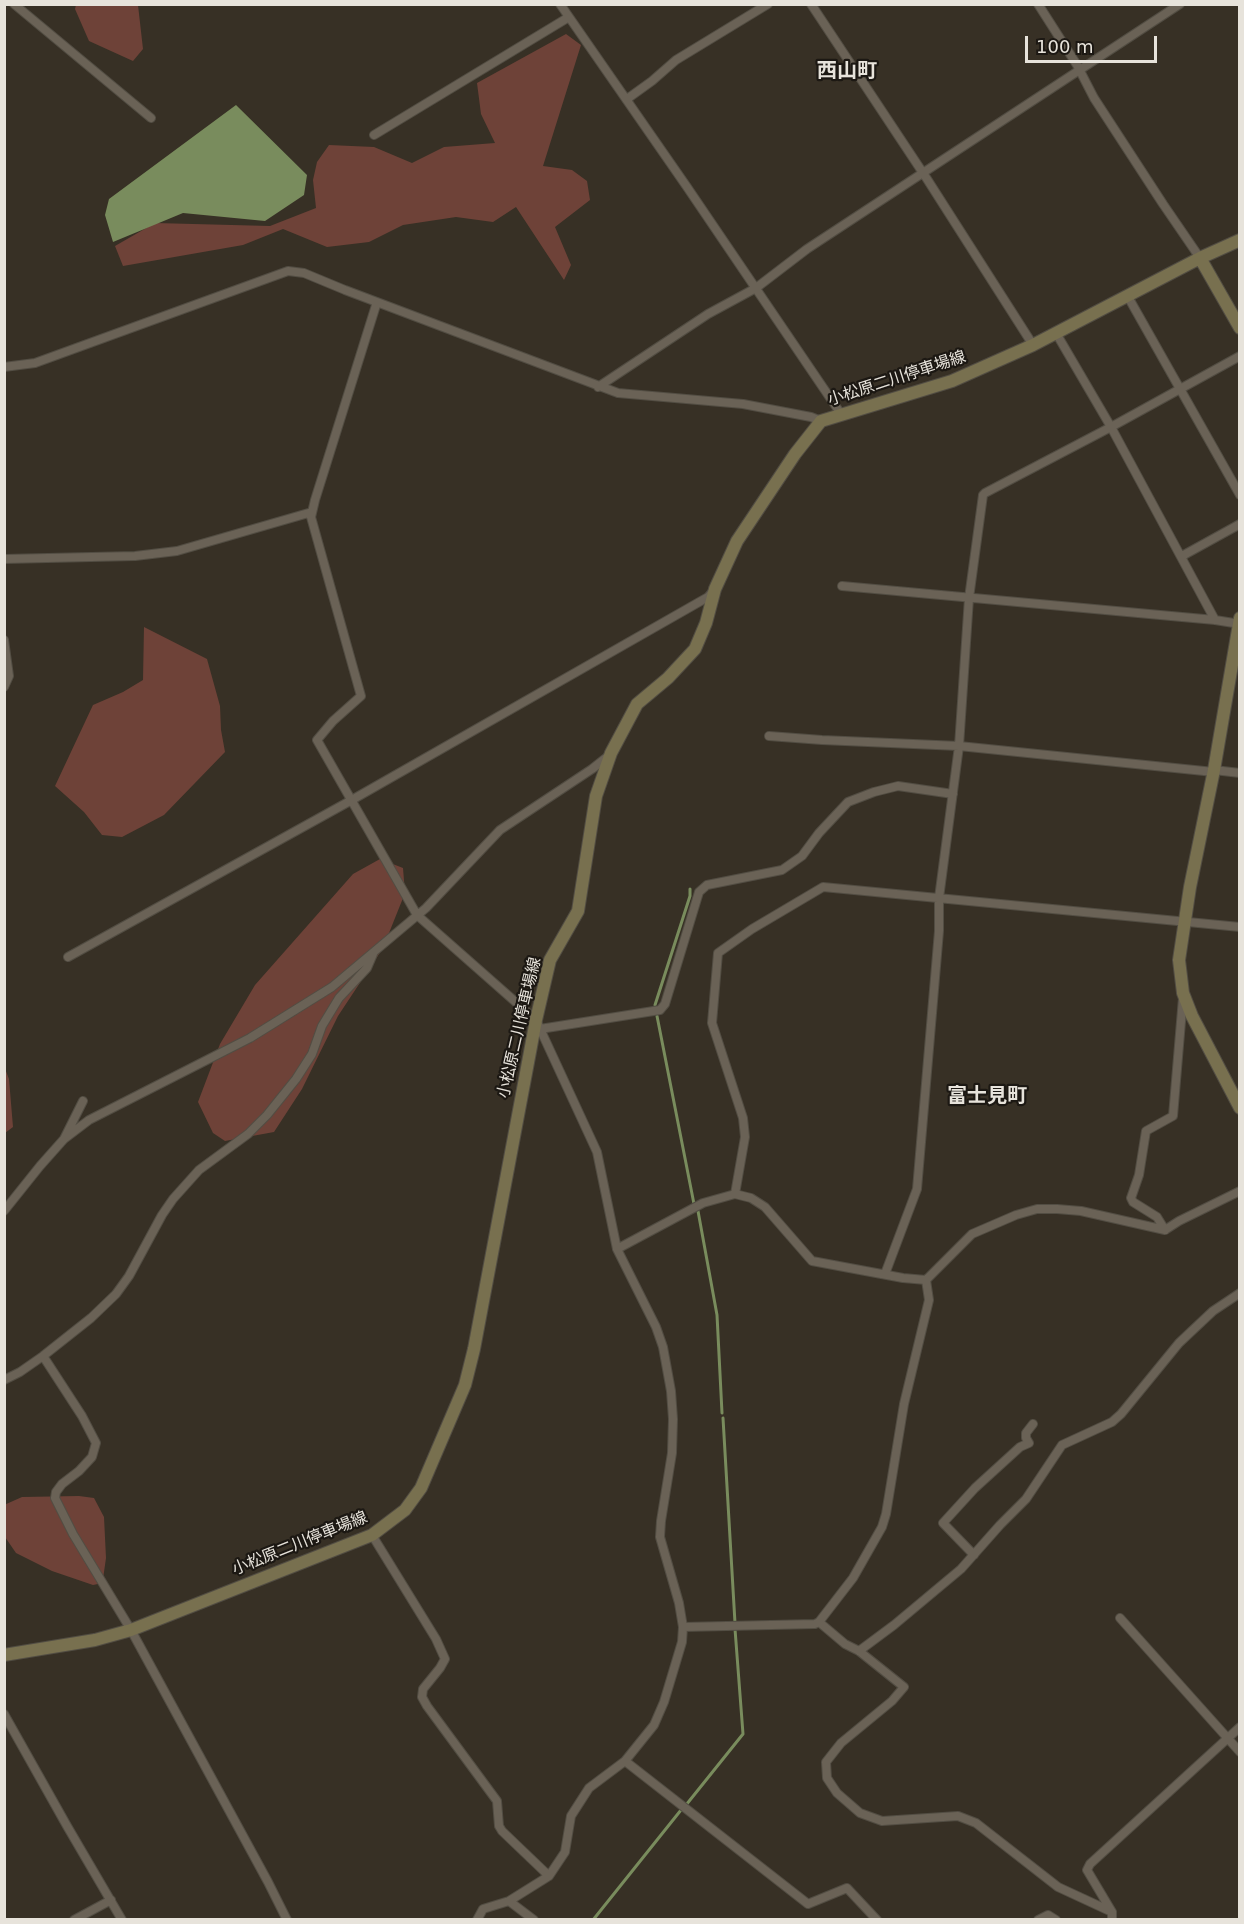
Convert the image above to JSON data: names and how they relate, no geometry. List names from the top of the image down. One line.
{"streets":{"main road":["小松原二川停車場線"]},"districts":["西山町","富士見町"],"scale_bar":"100 m"}
